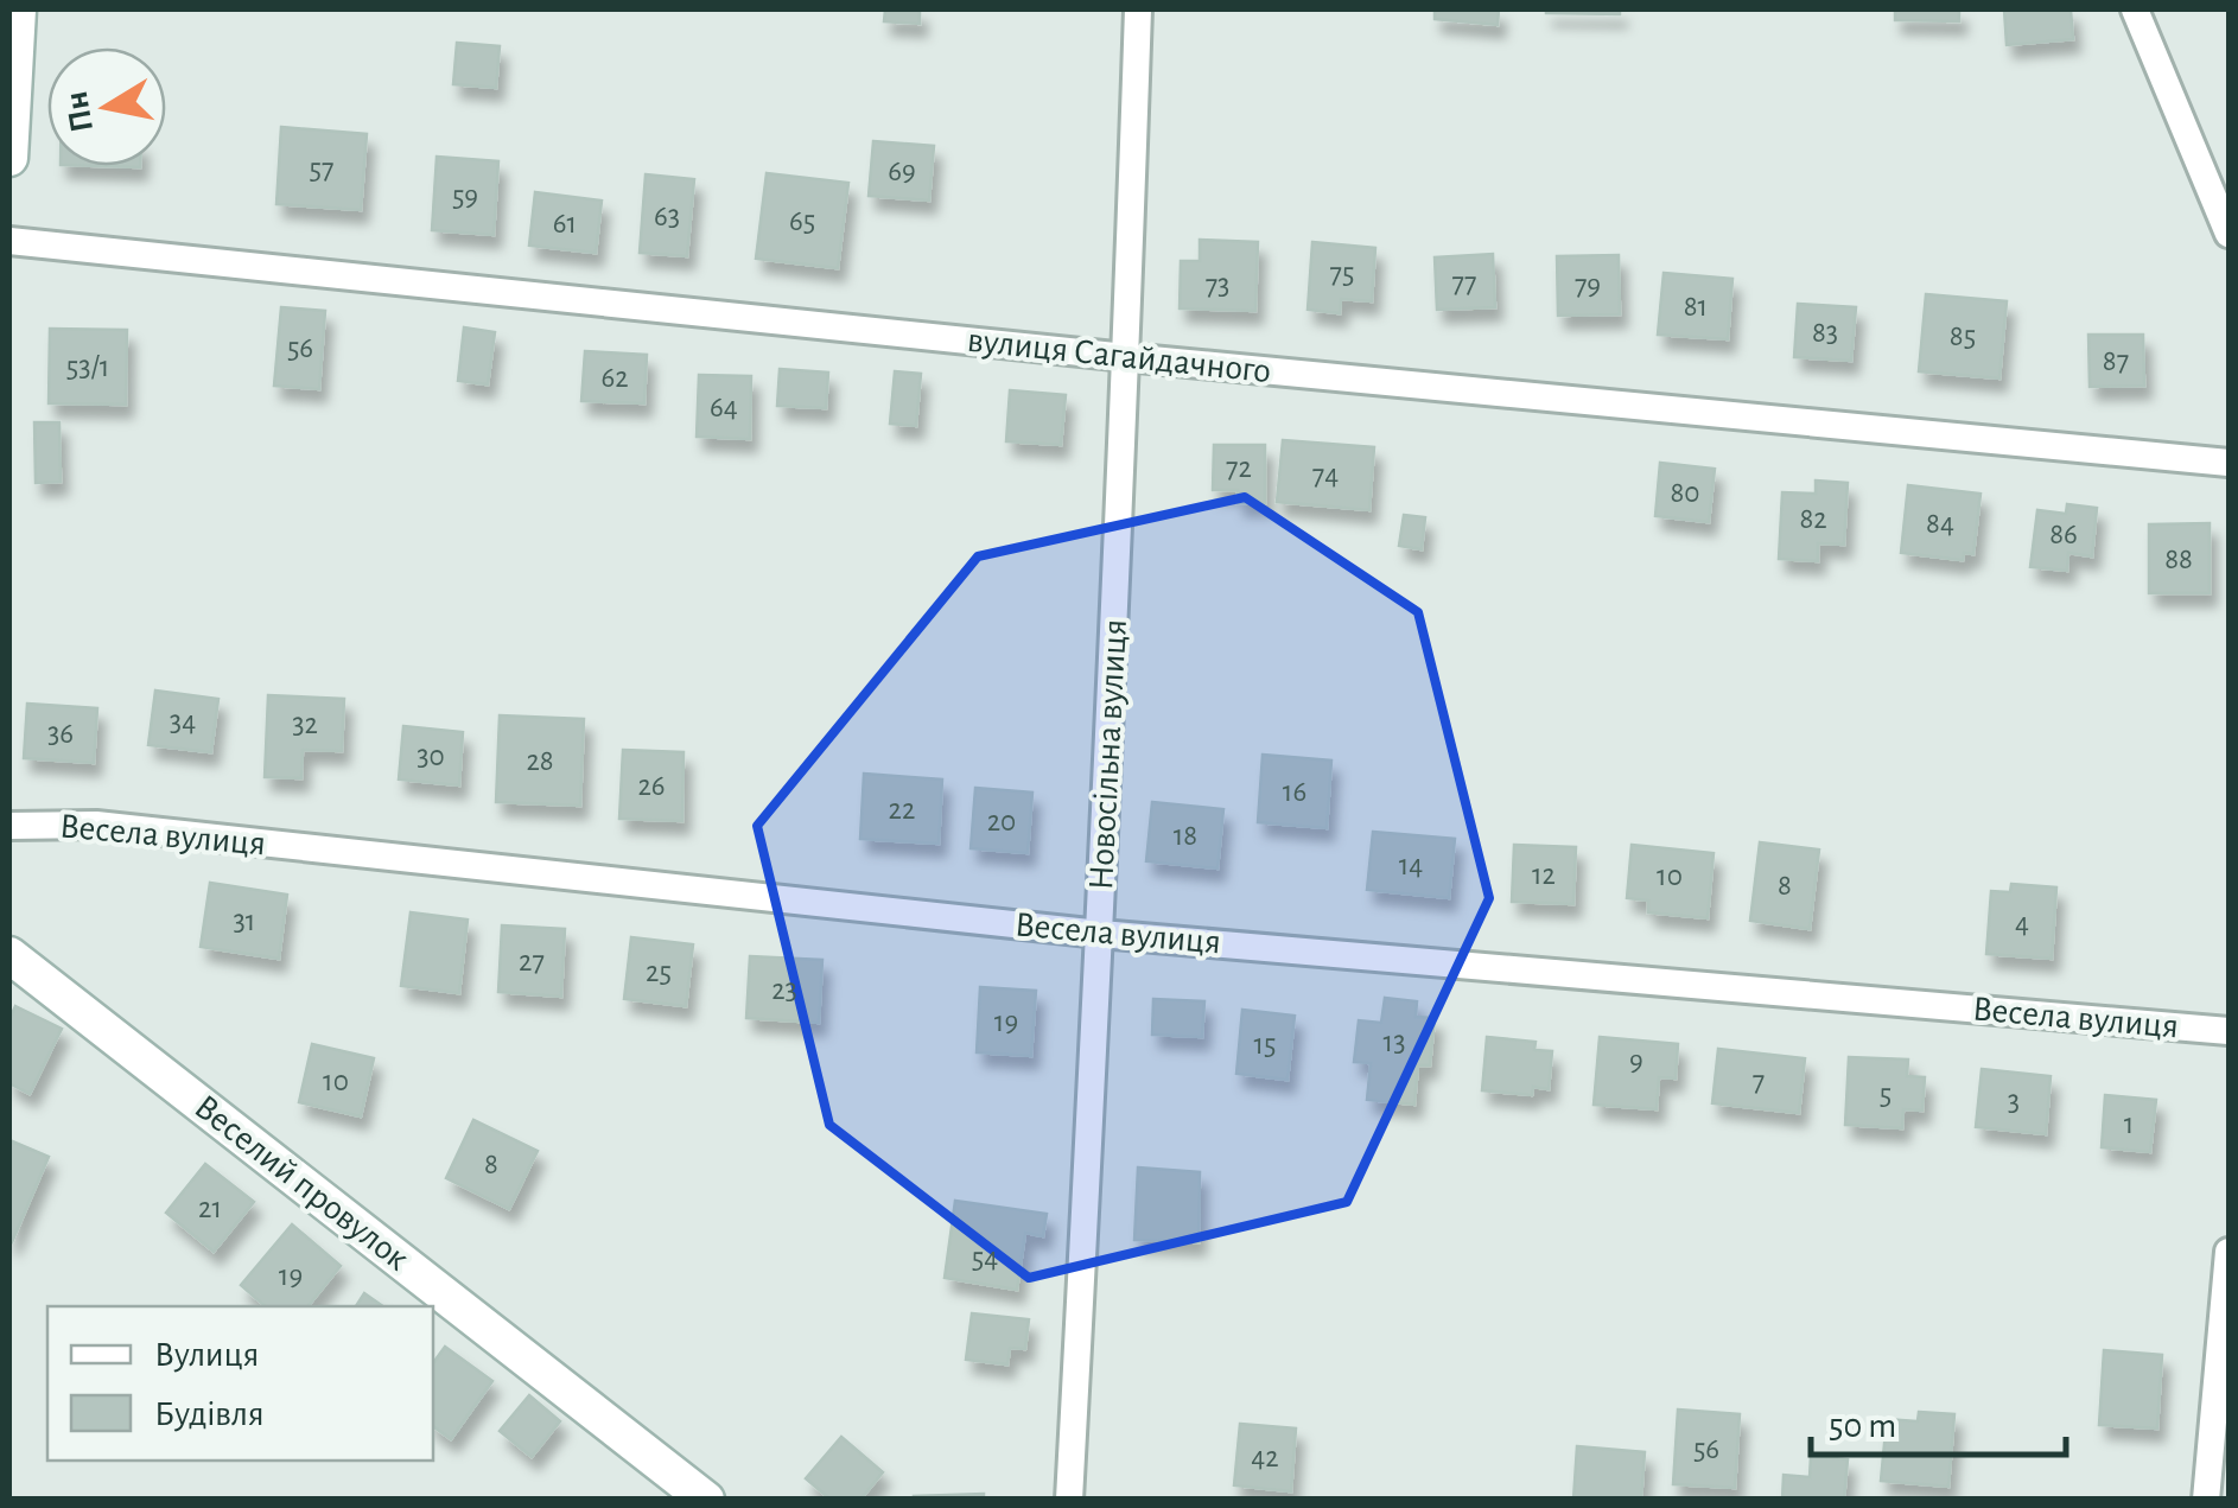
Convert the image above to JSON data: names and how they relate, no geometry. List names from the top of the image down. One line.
{"streets":{"street":["вулиця Сагайдачного","Новосільна вулиця","Весела вулиця","Веселий провулок"]},"crossings":[["вулиця Сагайдачного","Новосільна вулиця"],["Новосільна вулиця","Весела вулиця"]],"house_numbers":["57","69","59","63","65","61","75","77","73","79","81","83","85","56","87","53/1","62","64","72","74","80","82","84","86","88","34","32","36","30","28","26","16","22","20","18","14","12","10","8","31","4","27","25","23","19","13","15","9","10","7","5","3","1","8","21","54","19","56","42"],"legend":["Вулиця","Будівля"],"scale_bar":"50 m","north":"left"}
